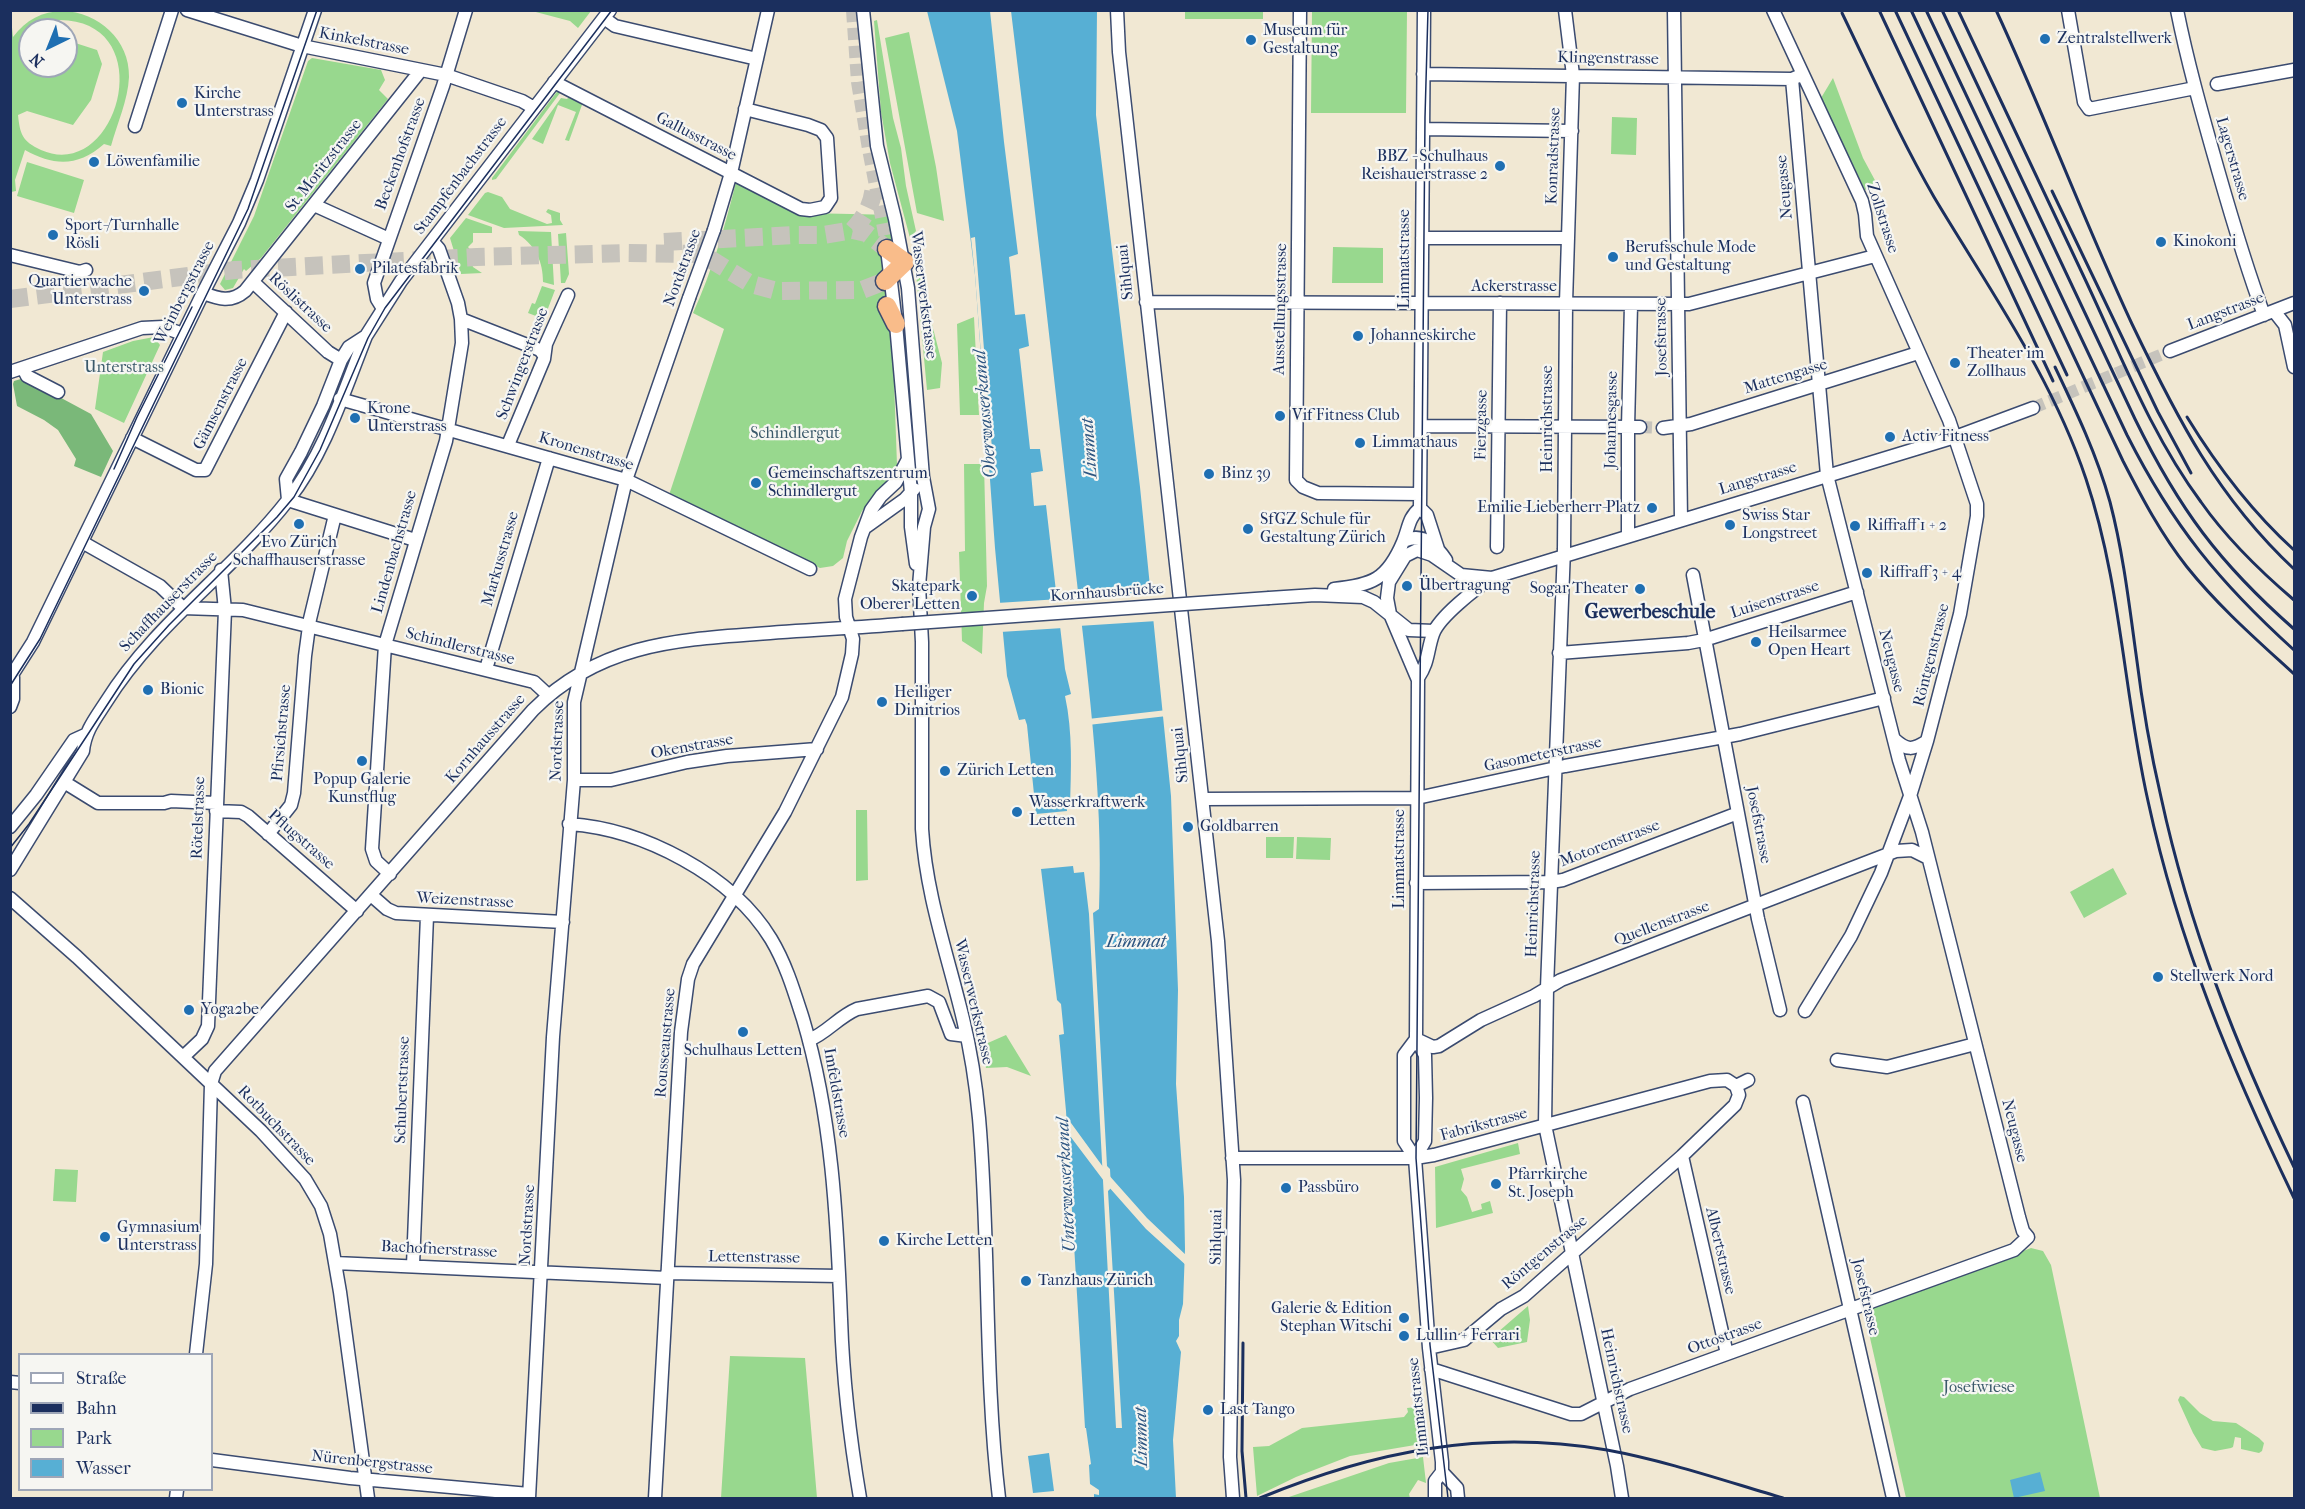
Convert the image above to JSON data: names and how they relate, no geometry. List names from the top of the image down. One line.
{"streets":{"street":["Kinkelstrasse","Klingenstrasse","Gallusstrasse","Beckenhofstrasse","Konradstrasse","Lagerstrasse","St. Moritzstrasse","Stampfenbachstrasse","Neugasse","Zollstrasse","Limmatstrasse","Nordstrasse","Sihlquai","Ackerstrasse","Weinbergstrasse","Wasserwerkstrasse","Röslistrasse","Ausstellungsstrasse","Langstrasse","Josefstrasse","Schwingerstrasse","Mattengasse","Gämsenstrasse","Heinrichstrasse","Johannesgasse","Fierzgasse","Kronenstrasse","Lindenbachstrasse","Markusstrasse","Kornhausbrücke","Luisenstrasse","Schaffhauserstrasse","Schindlerstrasse","Röntgenstrasse","Pfirsichstrasse","Kornhausstrasse","Okenstrasse","Gasometerstrasse","Rötelstrasse","Pflugstrasse","Motorenstrasse","Weizenstrasse","Quellenstrasse","Rousseaustrasse","Schubertstrasse","Imfeldstrasse","Fabrikstrasse","Rotbuchstrasse","Bachofnerstrasse","Albertstrasse","Lettenstrasse","Ottostrasse","Nürenbergstrasse"]},"crossings":[["Kinkelstrasse","Beckenhofstrasse"],["Kinkelstrasse","St. Moritzstrasse"],["Kinkelstrasse","Stampfenbachstrasse"],["Kinkelstrasse","Weinbergstrasse"],["Klingenstrasse","Konradstrasse"],["Klingenstrasse","Neugasse"],["Klingenstrasse","Zollstrasse"],["Klingenstrasse","Limmatstrasse"],["Klingenstrasse","Josefstrasse"],["Gallusstrasse","Stampfenbachstrasse"],["Gallusstrasse","Nordstrasse"],["Beckenhofstrasse","Stampfenbachstrasse"],["Konradstrasse","Ackerstrasse"],["Konradstrasse","Heinrichstrasse"],["Lagerstrasse","Langstrasse"],["St. Moritzstrasse","Röslistrasse"],["Stampfenbachstrasse","Röslistrasse"],["Stampfenbachstrasse","Lindenbachstrasse"],["Stampfenbachstrasse","Schaffhauserstrasse"],["Neugasse","Zollstrasse"],["Neugasse","Ackerstrasse"],["Neugasse","Langstrasse"],["Neugasse","Mattengasse"],["Neugasse","Luisenstrasse"],["Neugasse","Röntgenstrasse"],["Neugasse","Gasometerstrasse"],["Neugasse","Quellenstrasse"],["Neugasse","Ottostrasse"],["Zollstrasse","Ackerstrasse"],["Zollstrasse","Langstrasse"],["Zollstrasse","Mattengasse"],["Zollstrasse","Röntgenstrasse"],["Limmatstrasse","Ackerstrasse"],["Limmatstrasse","Ausstellungsstrasse"],["Limmatstrasse","Röntgenstrasse"],["Limmatstrasse","Gasometerstrasse"],["Limmatstrasse","Motorenstrasse"],["Limmatstrasse","Quellenstrasse"],["Limmatstrasse","Fabrikstrasse"],["Limmatstrasse","Ottostrasse"],["Nordstrasse","Kronenstrasse"],["Nordstrasse","Kornhausstrasse"],["Nordstrasse","Okenstrasse"],["Nordstrasse","Weizenstrasse"],["Nordstrasse","Imfeldstrasse"],["Nordstrasse","Bachofnerstrasse"],["Nordstrasse","Lettenstrasse"],["Nordstrasse","Nürenbergstrasse"],["Sihlquai","Ackerstrasse"],["Sihlquai","Gasometerstrasse"],["Sihlquai","Fabrikstrasse"],["Ackerstrasse","Ausstellungsstrasse"],["Ackerstrasse","Josefstrasse"],["Ackerstrasse","Heinrichstrasse"],["Ackerstrasse","Johannesgasse"],["Ackerstrasse","Fierzgasse"],["Weinbergstrasse","Röslistrasse"],["Weinbergstrasse","Gämsenstrasse"],["Wasserwerkstrasse","Rousseaustrasse"],["Röslistrasse","Gämsenstrasse"],["Langstrasse","Josefstrasse"],["Langstrasse","Heinrichstrasse"],["Langstrasse","Johannesgasse"],["Langstrasse","Röntgenstrasse"],["Josefstrasse","Mattengasse"],["Josefstrasse","Luisenstrasse"],["Josefstrasse","Gasometerstrasse"],["Josefstrasse","Motorenstrasse"],["Josefstrasse","Quellenstrasse"],["Josefstrasse","Ottostrasse"],["Schwingerstrasse","Kronenstrasse"],["Heinrichstrasse","Luisenstrasse"],["Heinrichstrasse","Röntgenstrasse"],["Heinrichstrasse","Gasometerstrasse"],["Heinrichstrasse","Motorenstrasse"],["Heinrichstrasse","Quellenstrasse"],["Heinrichstrasse","Fabrikstrasse"],["Heinrichstrasse","Ottostrasse"],["Kronenstrasse","Lindenbachstrasse"],["Kronenstrasse","Markusstrasse"],["Kronenstrasse","Schaffhauserstrasse"],["Lindenbachstrasse","Schindlerstrasse"],["Lindenbachstrasse","Kornhausstrasse"],["Markusstrasse","Schindlerstrasse"],["Kornhausbrücke","Kornhausstrasse"],["Schaffhauserstrasse","Schindlerstrasse"],["Schaffhauserstrasse","Rötelstrasse"],["Schaffhauserstrasse","Pflugstrasse"],["Schindlerstrasse","Pfirsichstrasse"],["Schindlerstrasse","Kornhausstrasse"],["Schindlerstrasse","Rötelstrasse"],["Röntgenstrasse","Quellenstrasse"],["Röntgenstrasse","Fabrikstrasse"],["Röntgenstrasse","Albertstrasse"],["Pfirsichstrasse","Pflugstrasse"],["Kornhausstrasse","Pflugstrasse"],["Kornhausstrasse","Weizenstrasse"],["Kornhausstrasse","Rousseaustrasse"],["Kornhausstrasse","Rotbuchstrasse"],["Okenstrasse","Rousseaustrasse"],["Rötelstrasse","Pflugstrasse"],["Rötelstrasse","Rotbuchstrasse"],["Weizenstrasse","Schubertstrasse"],["Rousseaustrasse","Imfeldstrasse"],["Rousseaustrasse","Lettenstrasse"],["Schubertstrasse","Bachofnerstrasse"],["Imfeldstrasse","Lettenstrasse"],["Rotbuchstrasse","Bachofnerstrasse"],["Rotbuchstrasse","Nürenbergstrasse"],["Bachofnerstrasse","Lettenstrasse"],["Albertstrasse","Ottostrasse"]],"districts":["Gewerbeschule"],"water":["Oberwasserkanal","Limmat","Unterwasserkanal"],"parks":["Unterstrass","Schindlergut","Josefwiese"],"places":["Zentralstellwerk","Museum für Gestaltung","Kirche Unterstrass","Löwenfamilie","BBZ - Schulhaus Reishauerstrasse 2","Sport-/Turnhalle Rösli","Kinokoni","Berufsschule Mode und Gestaltung","Pilatesfabrik","Quartierwache Unterstrass","Johanneskirche","Theater im Zollhaus","Vif Fitness Club","Krone Unterstrass","Activ Fitness","Limmathaus","Binz 39","Gemeinschaftszentrum Schindlergut","Emilie-Lieberherr-Platz","Evo Zürich Schaffhauserstrasse","Swiss Star Longstreet","Riffraff 1 + 2","SfGZ Schule für Gestaltung Zürich","Riffraff 3 + 4","Übertragung","Sogar Theater","Skatepark Oberer Letten","Heilsarmee Open Heart","Bionic","Heiliger Dimitrios","Popup Galerie Kunstflug","Zürich Letten","Wasserkraftwerk Letten","Goldbarren","Stellwerk Nord","Yoga2be","Schulhaus Letten","Pfarrkirche St. Joseph","Passbüro","Gymnasium Unterstrass","Kirche Letten","Tanzhaus Zürich","Galerie & Edition Stephan Witschi","Lullin + Ferrari","Last Tango"],"legend":["Straße","Bahn","Park","Wasser"],"north":"bottom left"}
